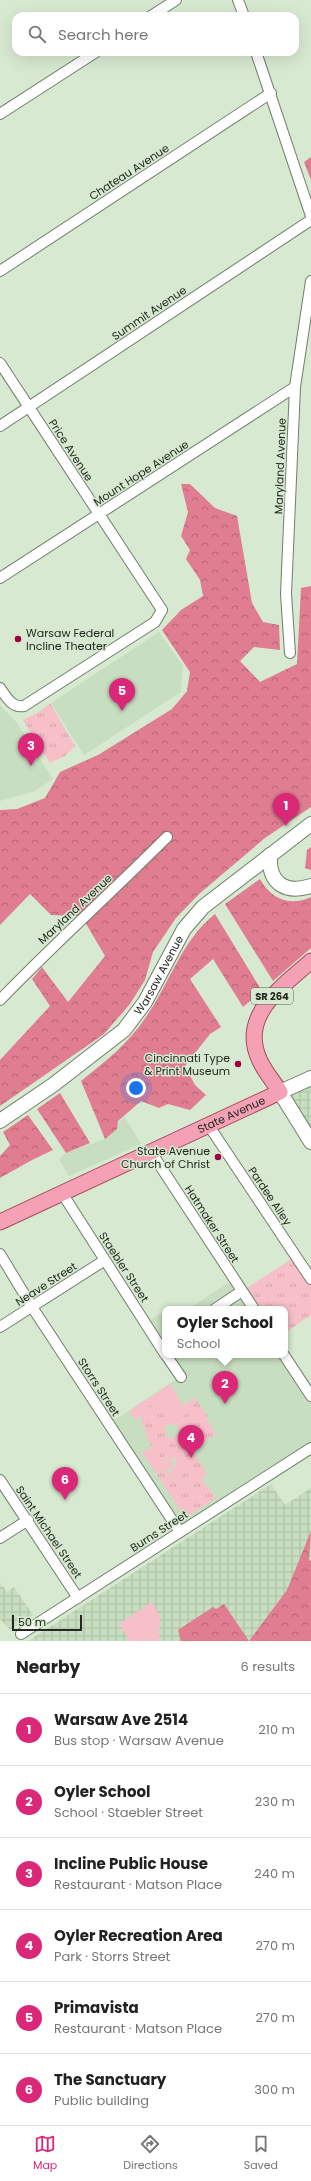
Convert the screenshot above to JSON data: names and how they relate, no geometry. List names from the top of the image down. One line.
{"streets":{"main road":["Warsaw Avenue","SR 264","State Avenue"],"street":["Chateau Avenue","Summit Avenue","Price Avenue","Maryland Avenue","Mount Hope Avenue","Pardee Alley","Hatmaker Street","Staebler Street","Neave Street","Storrs Street","Burns Street","Saint Michael Street"]},"crossings":[["Summit Avenue","Price Avenue"],["Price Avenue","Mount Hope Avenue"],["Maryland Avenue","Mount Hope Avenue"],["SR 264","State Avenue"],["State Avenue","Pardee Alley"],["State Avenue","Hatmaker Street"],["State Avenue","Staebler Street"],["Staebler Street","Neave Street"],["Neave Street","Storrs Street"],["Storrs Street","Burns Street"],["Burns Street","Saint Michael Street"]],"places":["Warsaw Federal Incline Theater","Cincinnati Type & Print Museum","State Avenue Church of Christ"],"scale_bar":"50 m","page":{"search":"Search here","pins":["5","3","1","2","4","6"],"popup":["Oyler School","School"],"scale":"50 m","heading":["Nearby","6 results"],"list":[{"mark":"1","name":"Warsaw Ave 2514","note":"Bus stop · Warsaw Avenue","value":"210 m"},{"mark":"2","name":"Oyler School","note":"School · Staebler Street","value":"230 m"},{"mark":"3","name":"Incline Public House","note":"Restaurant · Matson Place","value":"240 m"},{"mark":"4","name":"Oyler Recreation Area","note":"Park · Storrs Street","value":"270 m"},{"mark":"5","name":"Primavista","note":"Restaurant · Matson Place","value":"270 m"},{"mark":"6","name":"The Sanctuary","note":"Public building","value":"300 m"}],"nav":["Map","Directions","Saved"]}}
